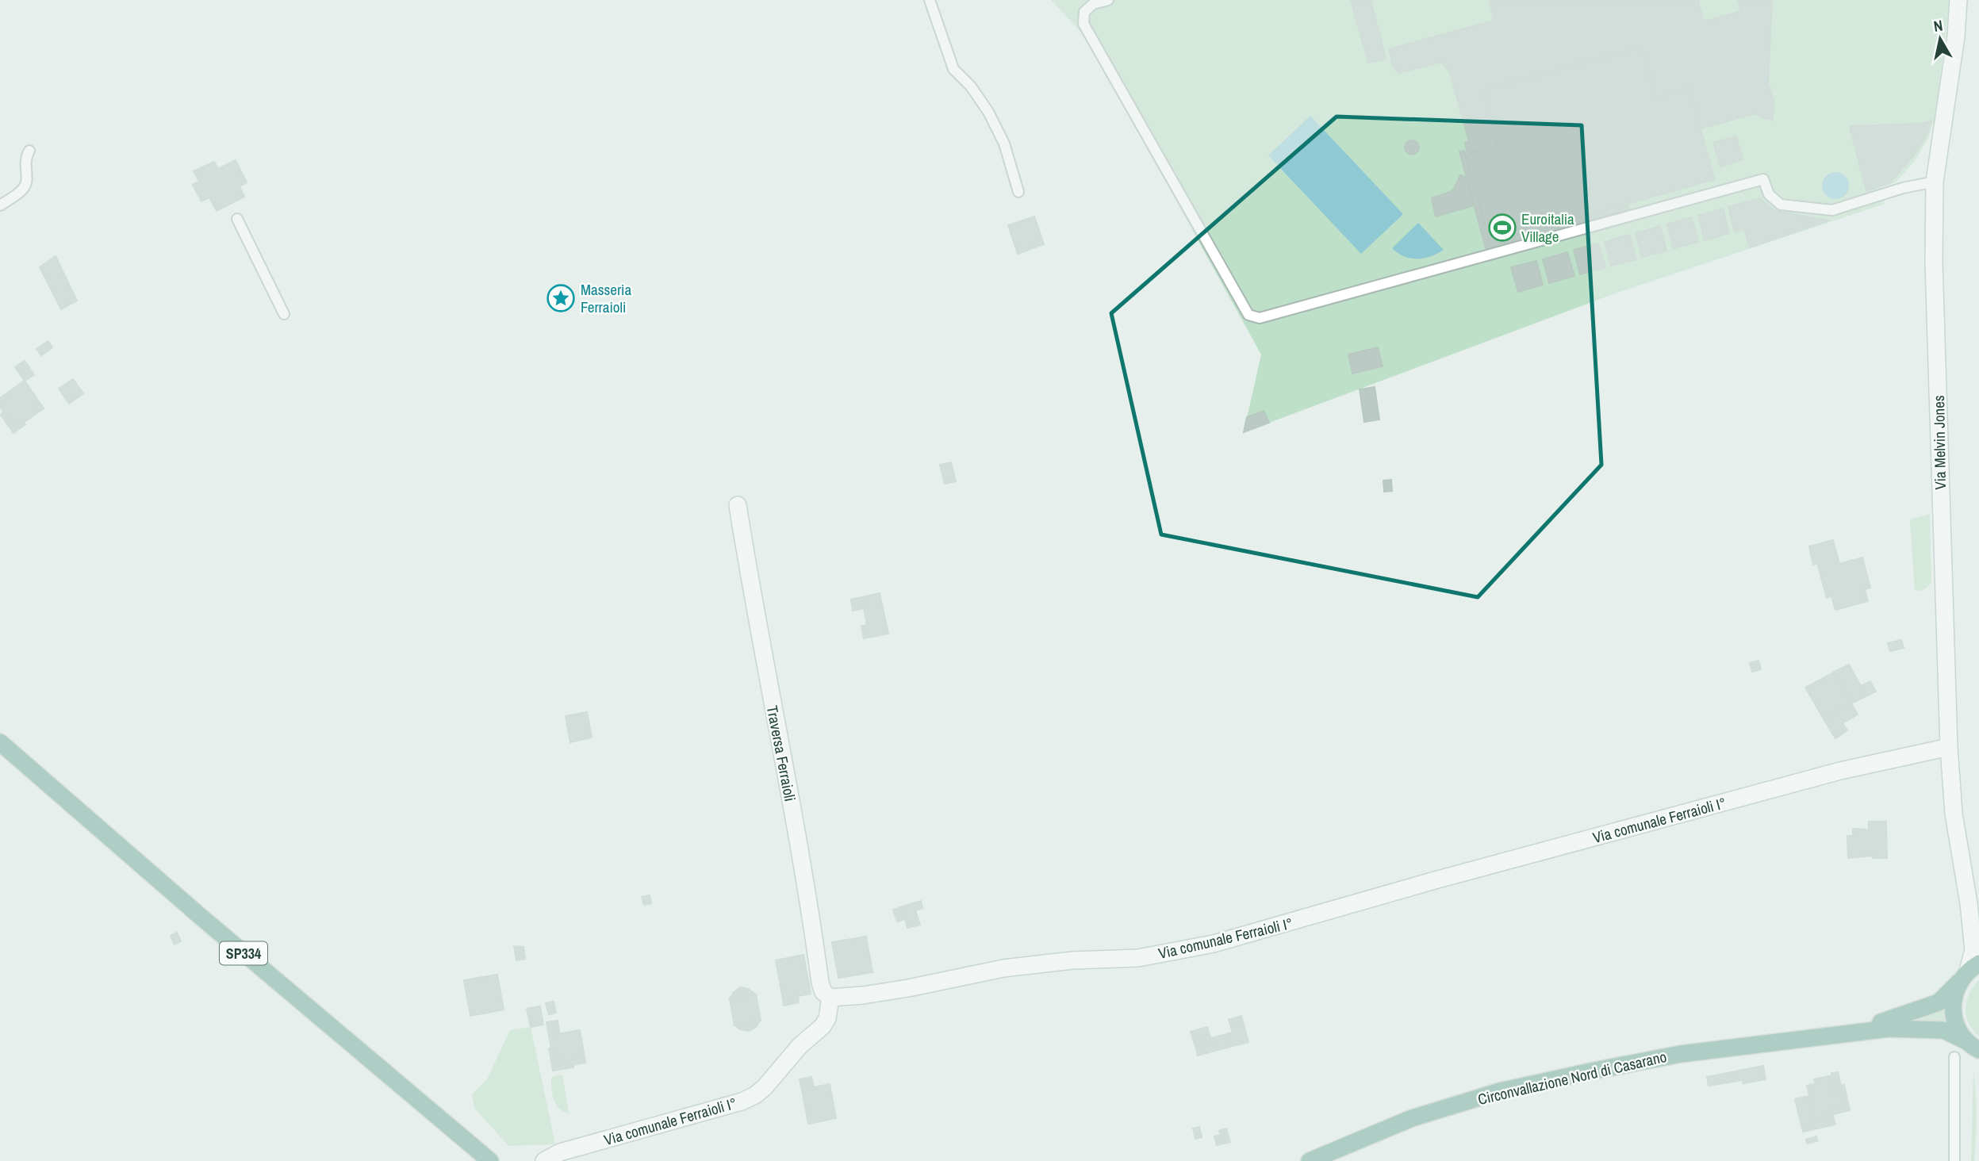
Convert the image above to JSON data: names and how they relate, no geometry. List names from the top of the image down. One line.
{"streets":{"main road":["SP334","Circonvallazione Nord di Casarano"],"street":["Via Melvin Jones","Traversa Ferraioli","Via comunale Ferraioli I°"]},"crossings":[["Via Melvin Jones","Via comunale Ferraioli I°"],["Via Melvin Jones","Circonvallazione Nord di Casarano"],["Traversa Ferraioli","Via comunale Ferraioli I°"]],"places":{"sports":["Euroitalia Village"],"place":["Masseria Ferraioli"]},"north":"top"}
